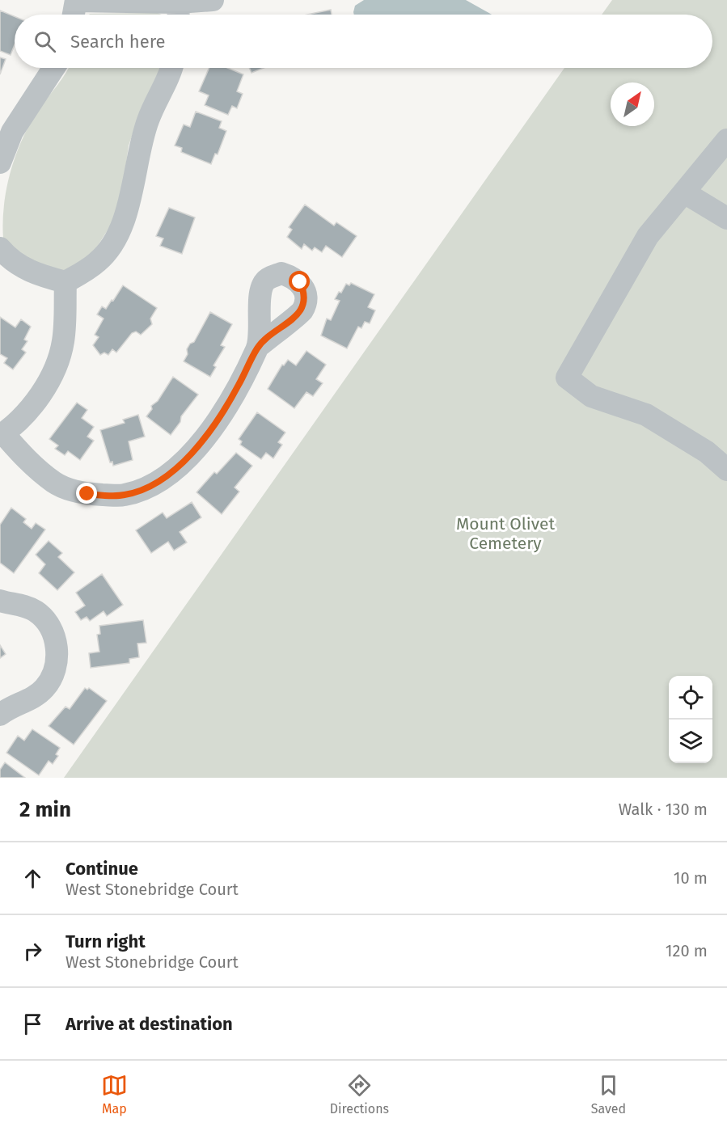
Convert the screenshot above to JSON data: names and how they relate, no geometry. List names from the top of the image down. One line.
{"parks":["Mount Olivet Cemetery"],"north":"top right","page":{"search":"Search here","heading":["2 min","Walk · 130 m"],"list":[["Continue","West Stonebridge Court","10 m"],["Turn right","West Stonebridge Court","120 m"],"Arrive at destination"],"nav":["Map","Directions","Saved"]}}
